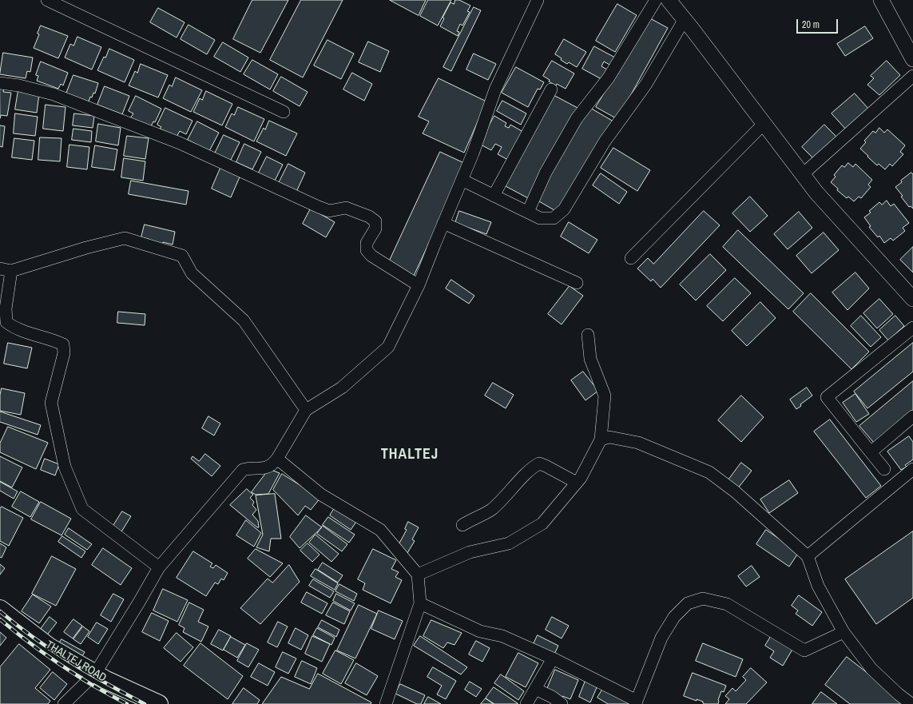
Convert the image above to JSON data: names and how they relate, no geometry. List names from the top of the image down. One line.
{"streets":{"main road":["THALTEJ ROAD"]},"districts":["THALTEJ"],"scale_bar":"20 m"}
